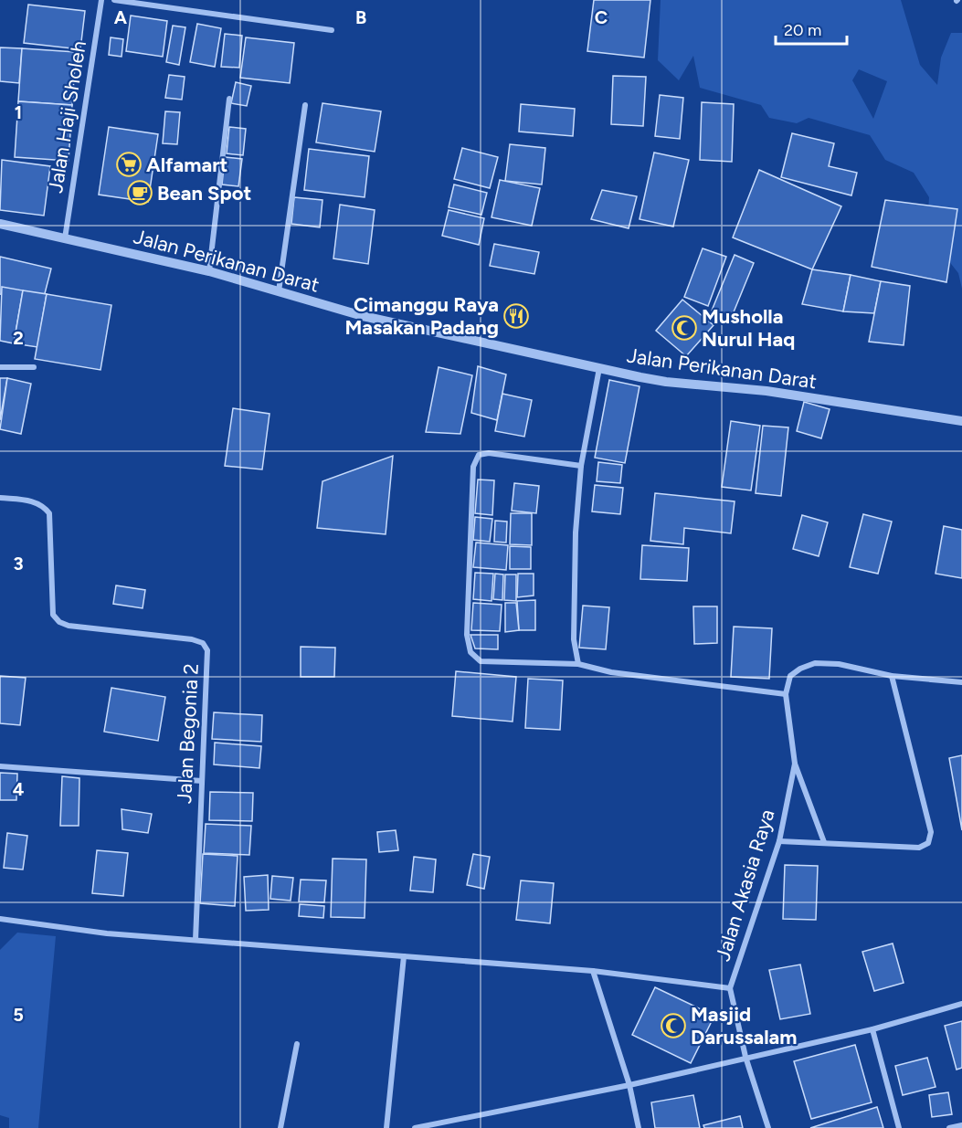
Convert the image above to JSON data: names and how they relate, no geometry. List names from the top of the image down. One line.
{"streets":{"street":["Jalan Haji Sholeh","Jalan Perikanan Darat","Jalan Begonia 2","Jalan Akasia Raya"]},"crossings":[["Jalan Haji Sholeh","Jalan Perikanan Darat"]],"places":{"supermarket":["Alfamart"],"cafe":["Bean Spot"],"restaurant":["Cimanggu Raya Masakan Padang"],"mosque":["Musholla Nurul Haq","Masjid Darussalam"]},"scale_bar":"20 m","grid":{"columns":["A","B","C"],"rows":["1","2","3","4","5"]}}
